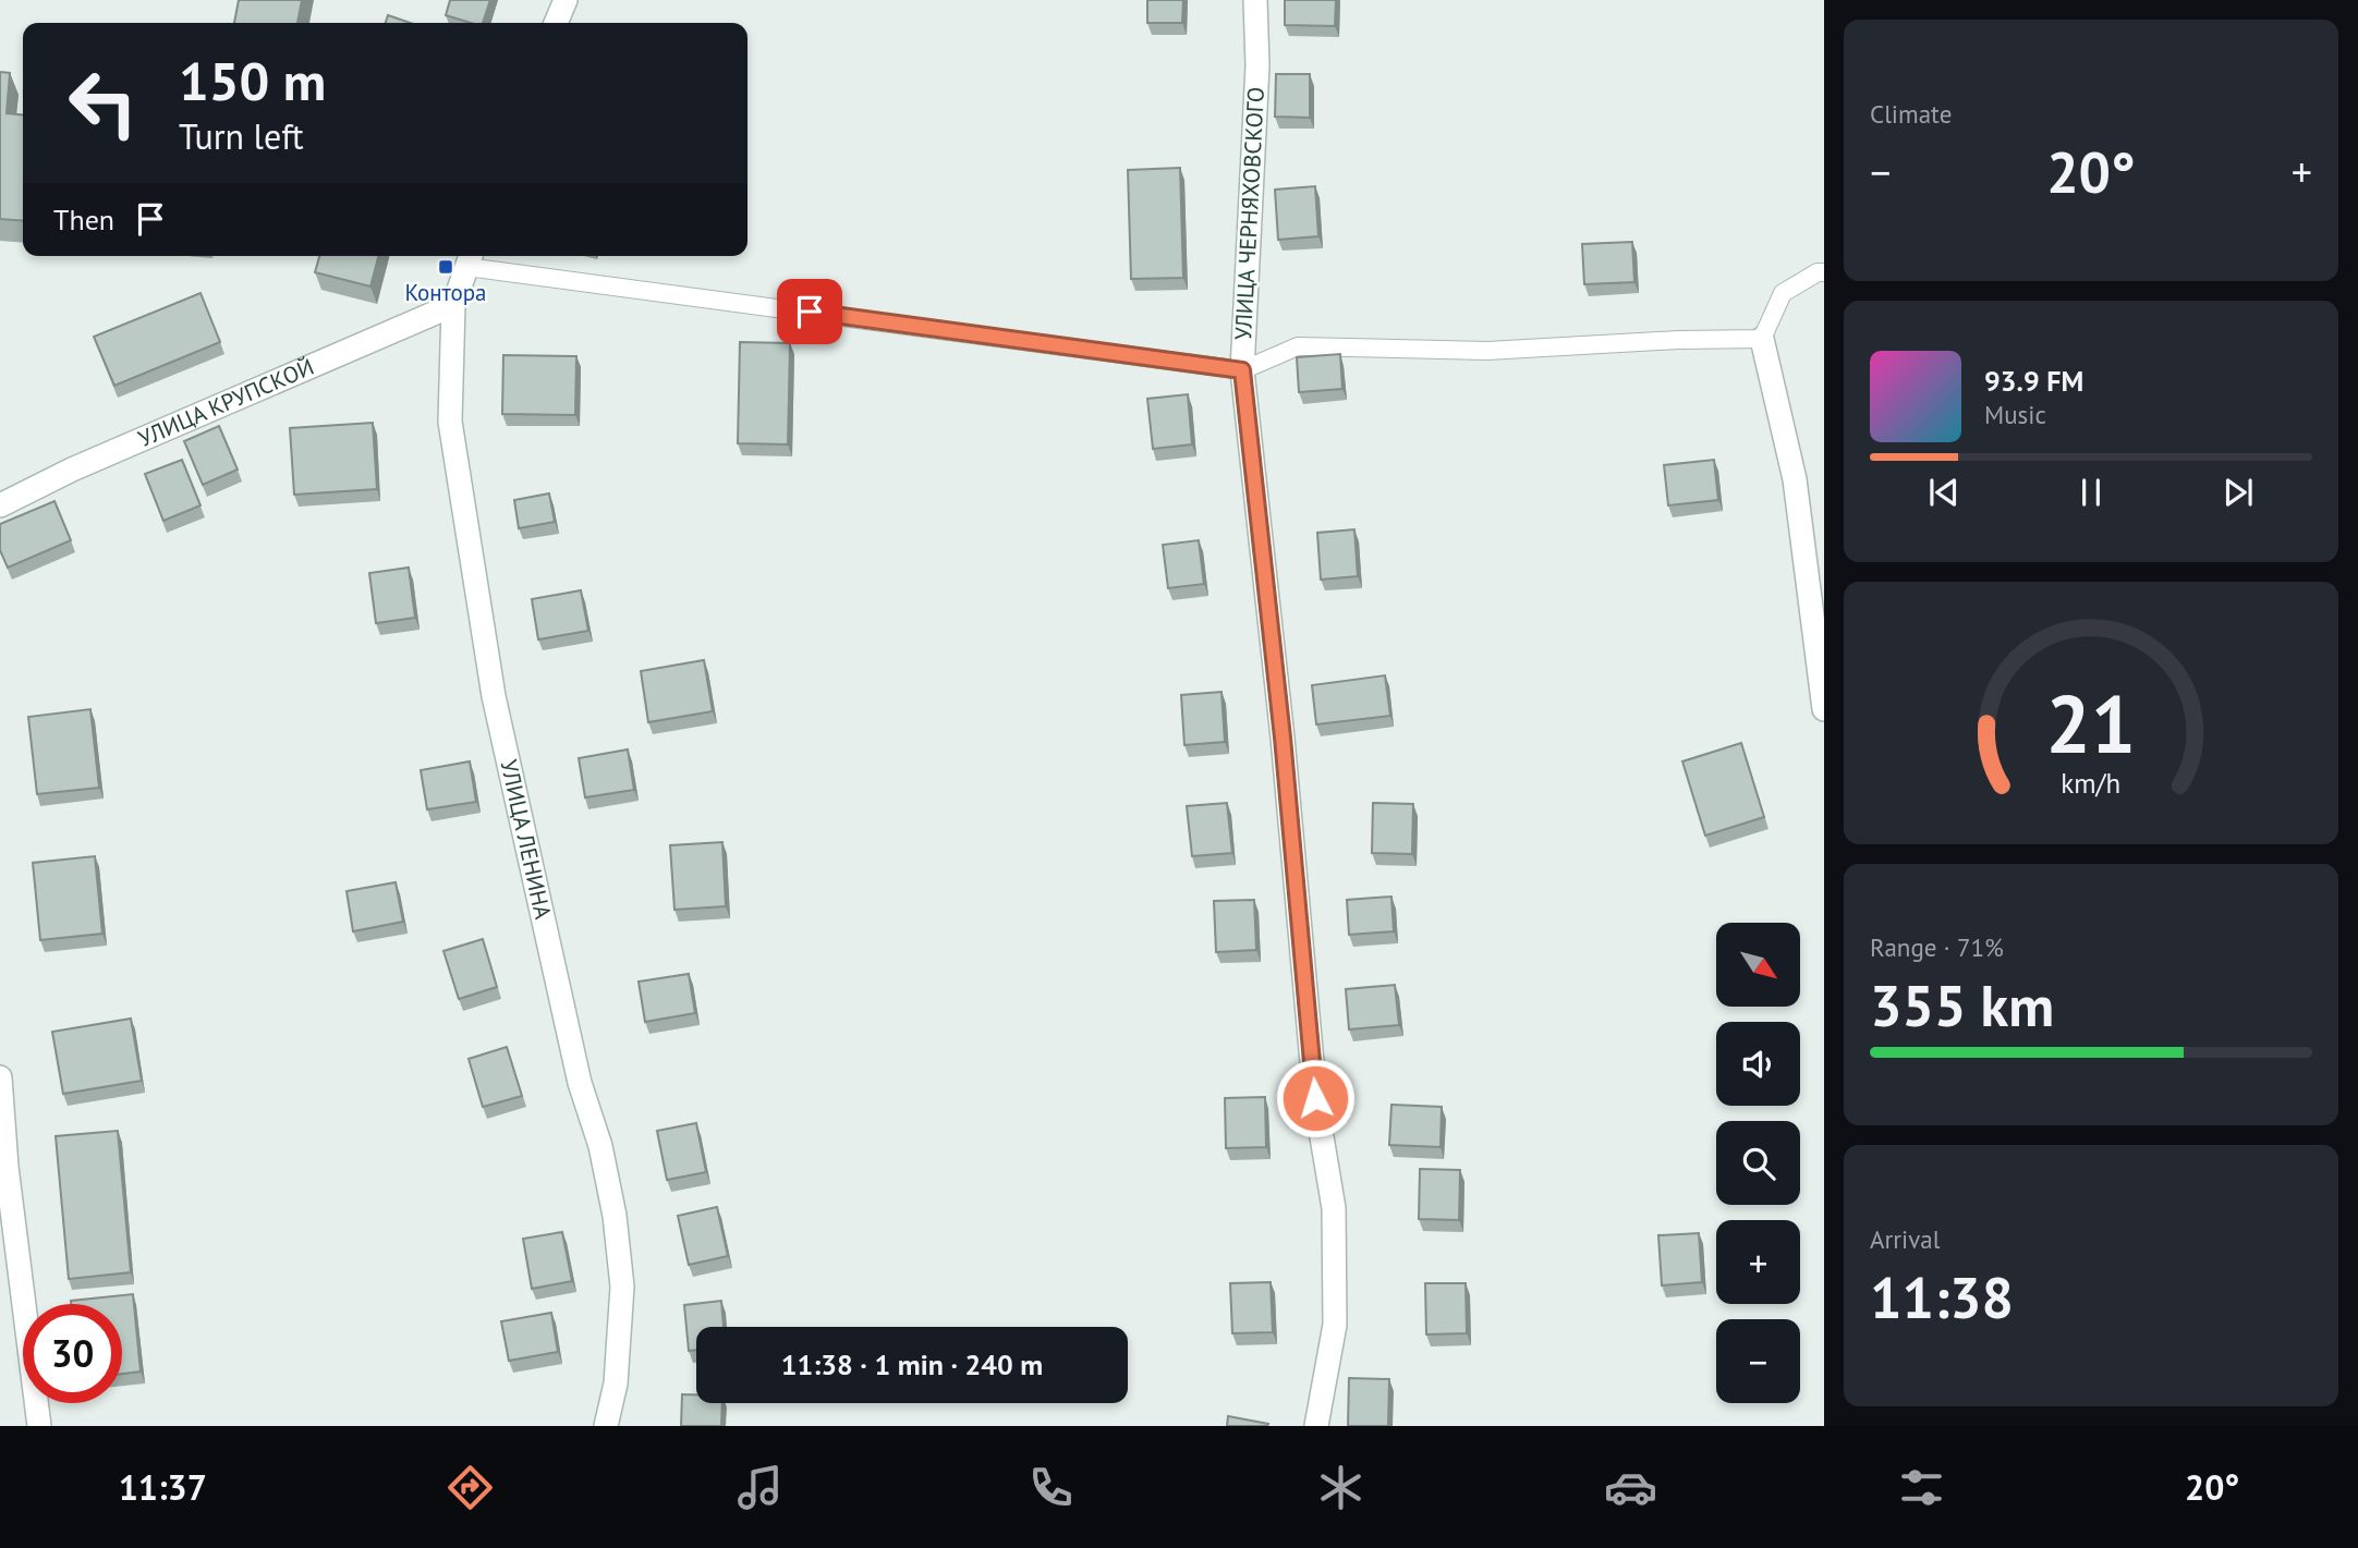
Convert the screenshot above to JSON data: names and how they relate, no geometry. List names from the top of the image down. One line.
{"streets":{"street":["УЛИЦА ЧЕРНЯХОВСКОГО","УЛИЦА КРУПСКОЙ","УЛИЦА ЛЕНИНА"]},"crossings":[["УЛИЦА КРУПСКОЙ","УЛИЦА ЛЕНИНА"]],"places":{"transit":["Контора"]},"north":"bottom right","page":{"tile":["Climate",["Range · 71%","355 km"],["Arrival","11:38"]],"turn":["150 m","Turn left"],"heat":["−","20°","+"],"then":"Then","song":["93.9 FM","Music"],"map_buttons":["+","−"],"limit":"30","trip":"11:38 · 1 min · 240 m","tabs":["11:37","20°"],"gauge":["21","km/h"]}}
